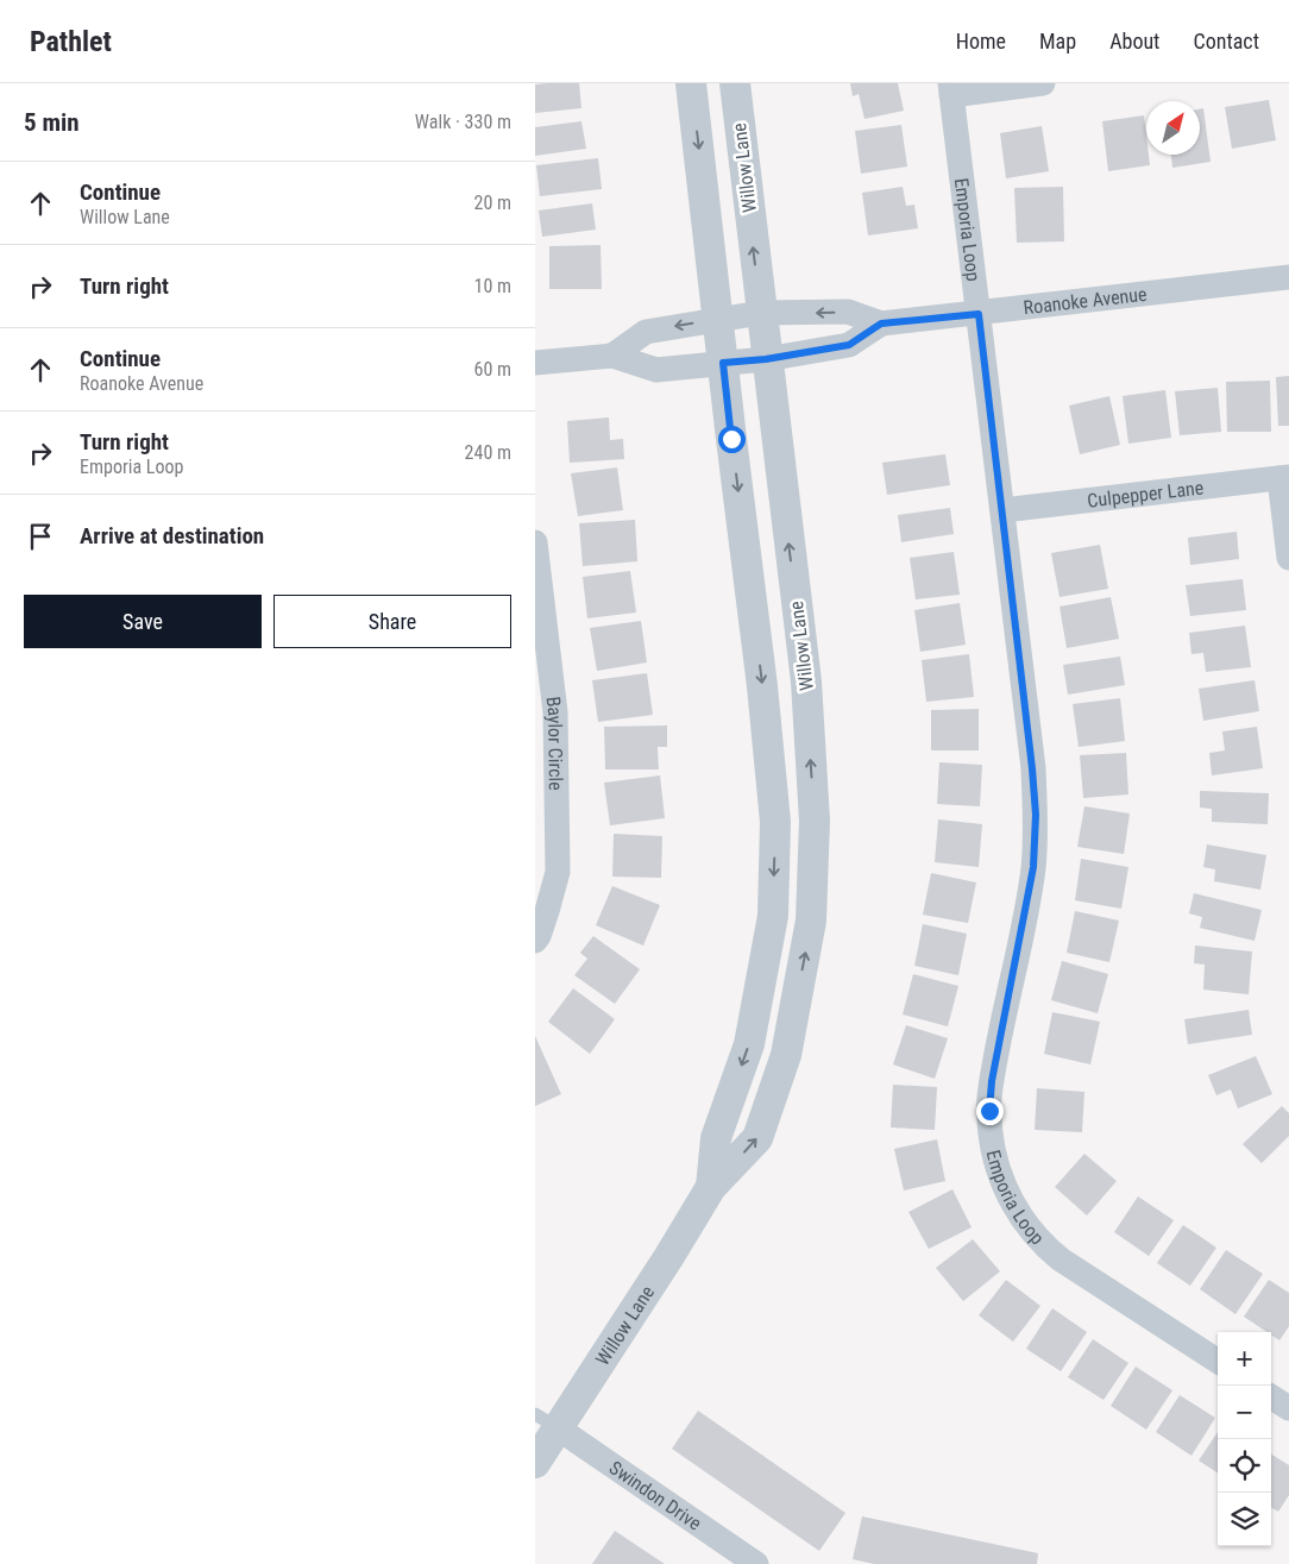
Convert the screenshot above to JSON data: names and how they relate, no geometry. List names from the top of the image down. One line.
{"streets":{"street":["Willow Lane","Emporia Loop","Roanoke Avenue","Culpepper Lane","Baylor Circle","Swindon Drive"]},"crossings":[["Willow Lane","Roanoke Avenue"],["Willow Lane","Swindon Drive"],["Emporia Loop","Roanoke Avenue"],["Emporia Loop","Culpepper Lane"]],"north":"top right","page":{"header":"Pathlet","nav":["Home","Map","About","Contact"],"heading":["5 min","Walk · 330 m"],"list":[["Continue","Willow Lane","20 m"],["Turn right","10 m"],["Continue","Roanoke Avenue","60 m"],["Turn right","Emporia Loop","240 m"],"Arrive at destination"],"buttons":["Save","Share"],"map_buttons":["+","−"]}}
